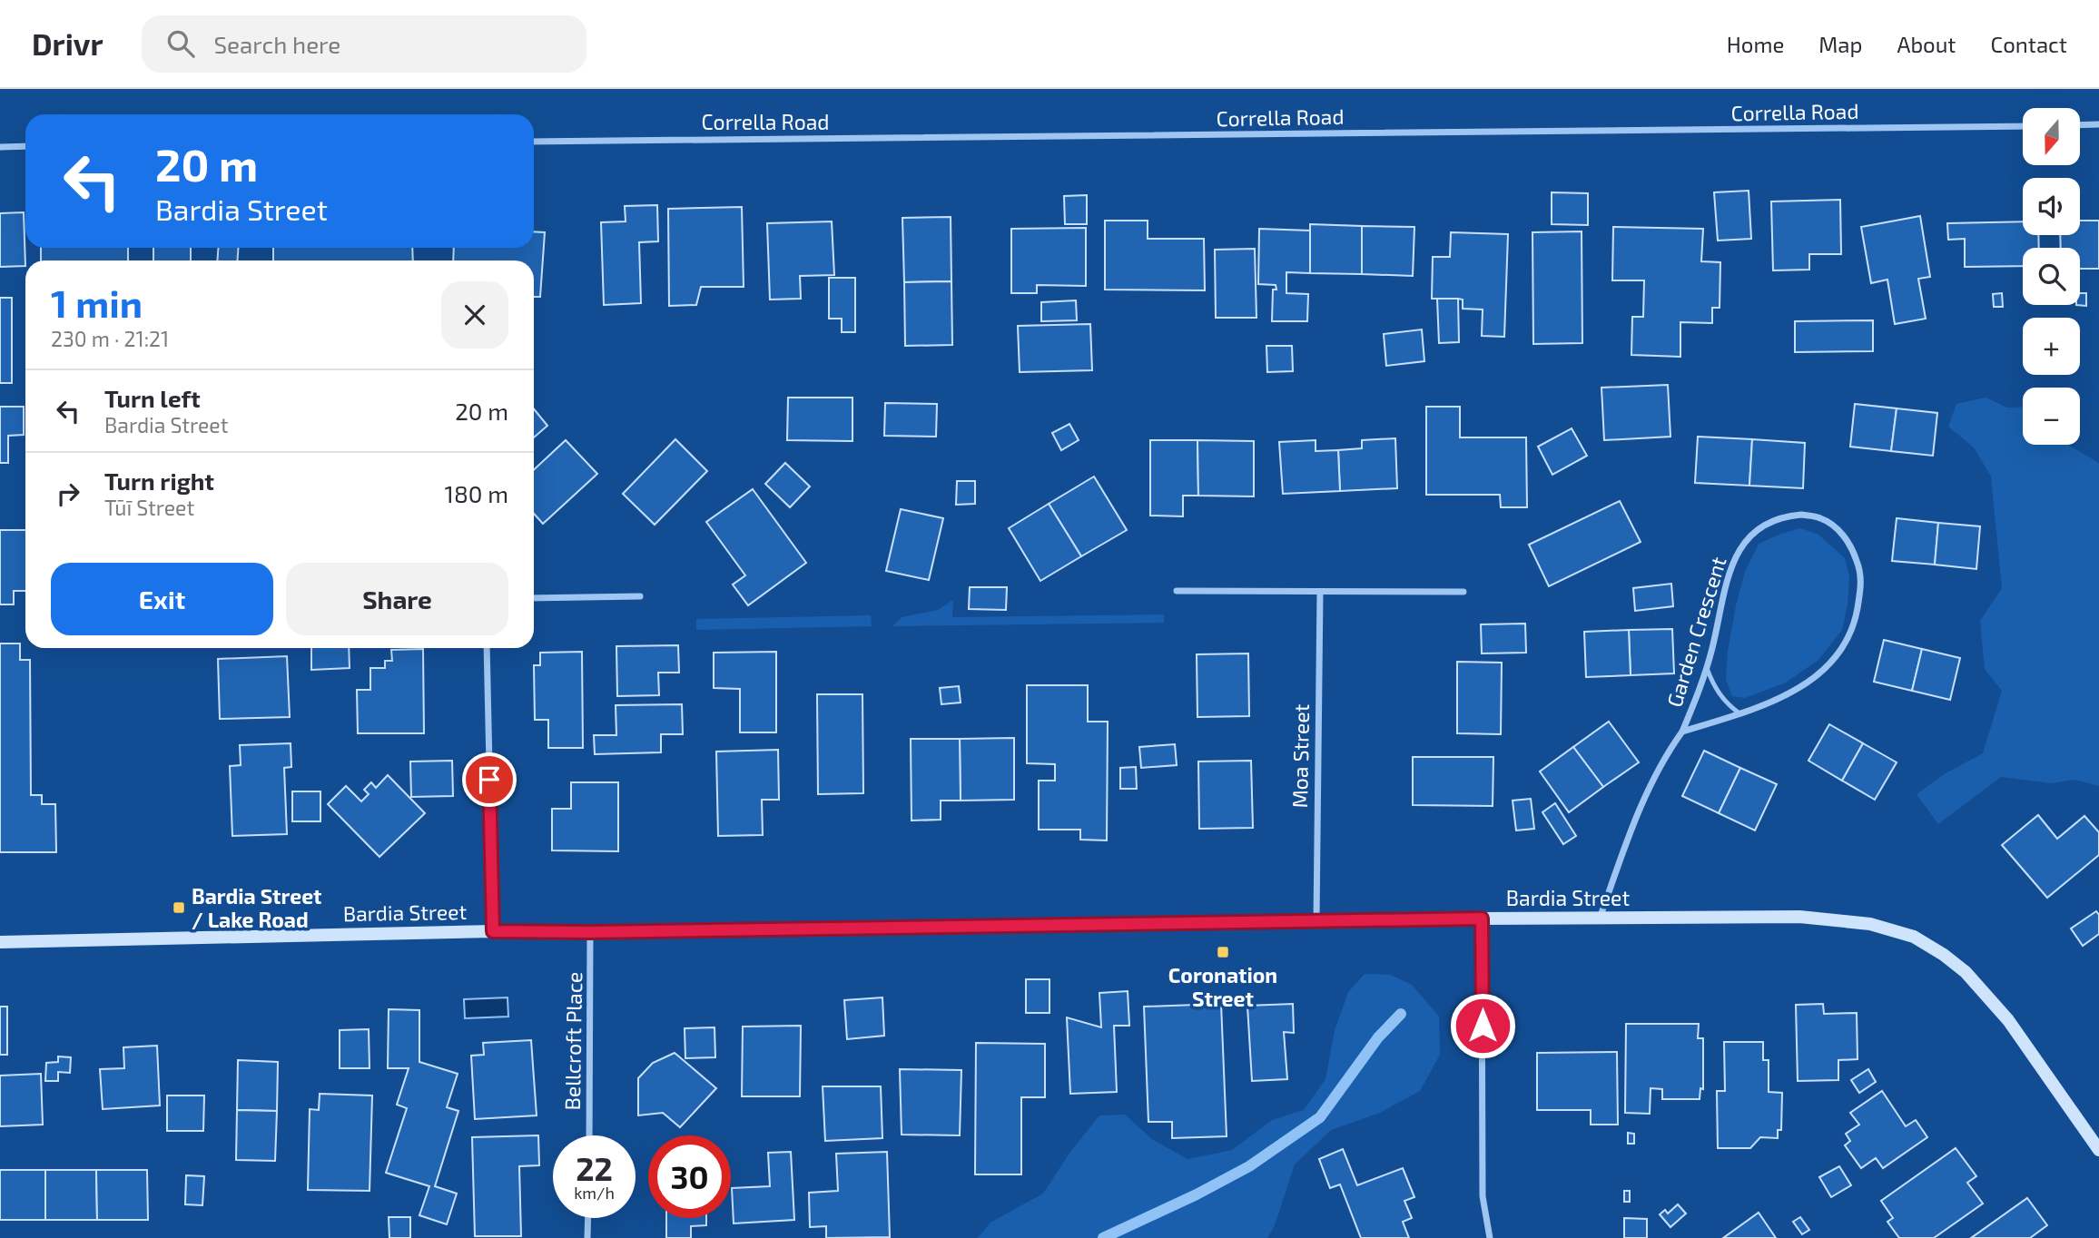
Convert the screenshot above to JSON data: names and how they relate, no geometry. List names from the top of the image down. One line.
{"streets":{"street":["Corrella Road","Garden Crescent","Moa Street","Bardia Street","Bellcroft Place"]},"crossings":[["Garden Crescent","Bardia Street"],["Moa Street","Bardia Street"],["Bardia Street","Bellcroft Place"]],"places":{"transit":["Bardia Street / Lake Road","Coronation Street"]},"north":"bottom","page":{"header":"Drivr","search":"Search here","nav":["Home","Map","About","Contact"],"map_buttons":["+","−"],"turn":["20 m","Bardia Street"],"heading":["1 min","230 m · 21:21"],"list":[{"name":"Turn left","note":"Bardia Street","value":"20 m"},{"name":"Turn right","note":"Tūī Street","value":"180 m"}],"buttons":["Exit","Share"],"speed":"22 km/h","limit":"30"}}
